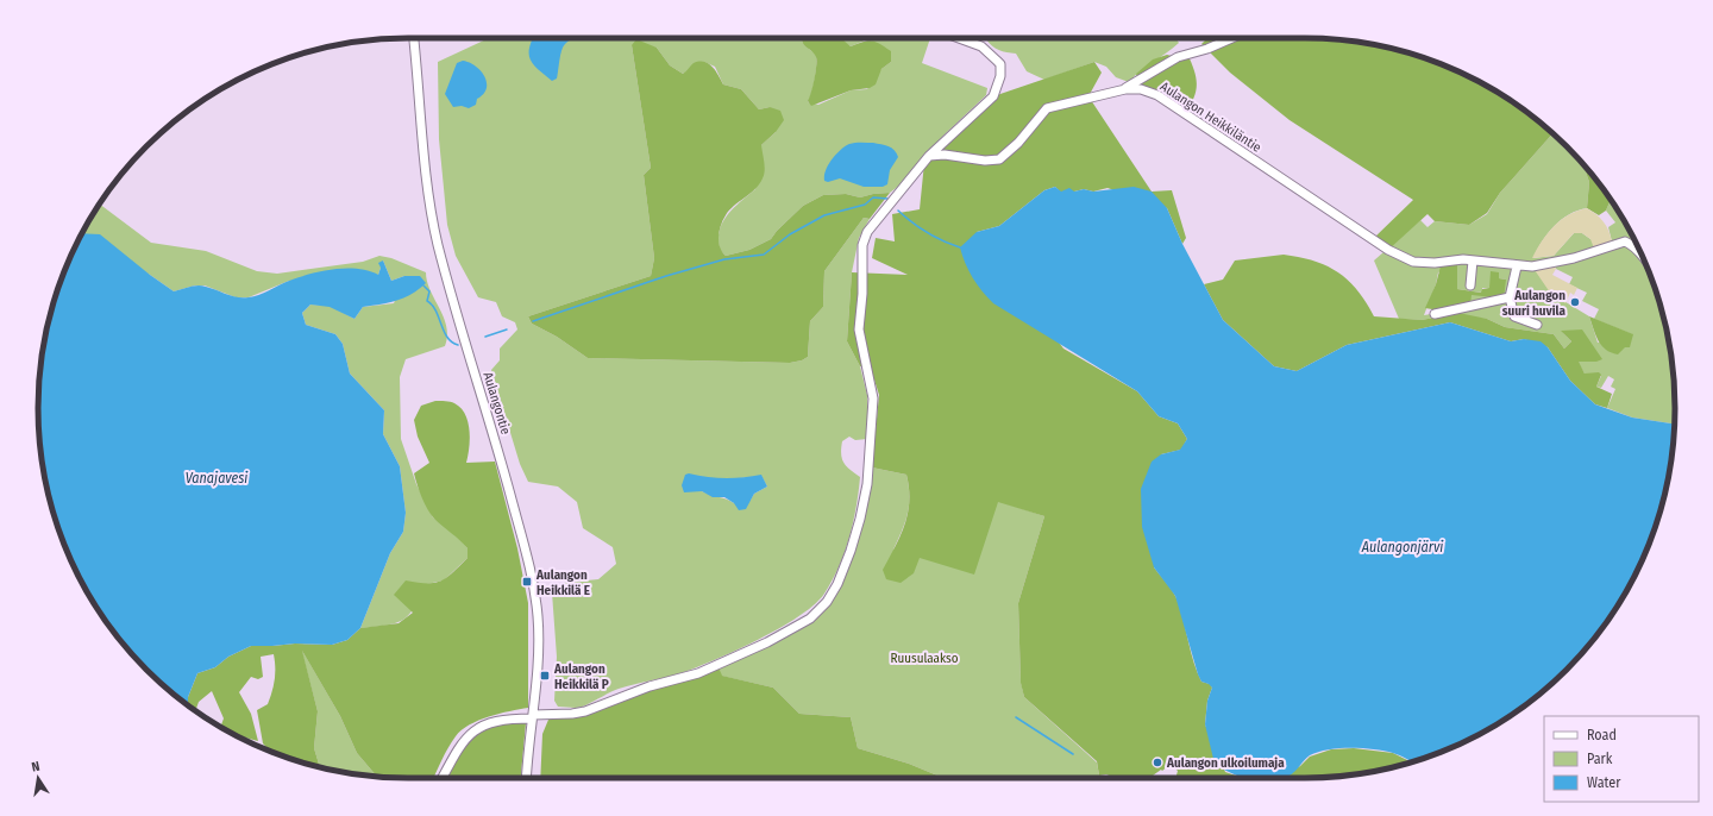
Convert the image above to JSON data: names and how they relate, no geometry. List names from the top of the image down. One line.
{"streets":{"street":["Aulangon Heikkiläntie","Aulangontie"]},"water":["Vanajavesi","Aulangonjärvi"],"parks":["Ruusulaakso"],"places":{"other":["Aulangon suuri huvila","Aulangon ulkoilumaja"],"transit":["Aulangon Heikkilä E","Aulangon Heikkilä P"]},"legend":["Road","Park","Water"],"north":"top"}
